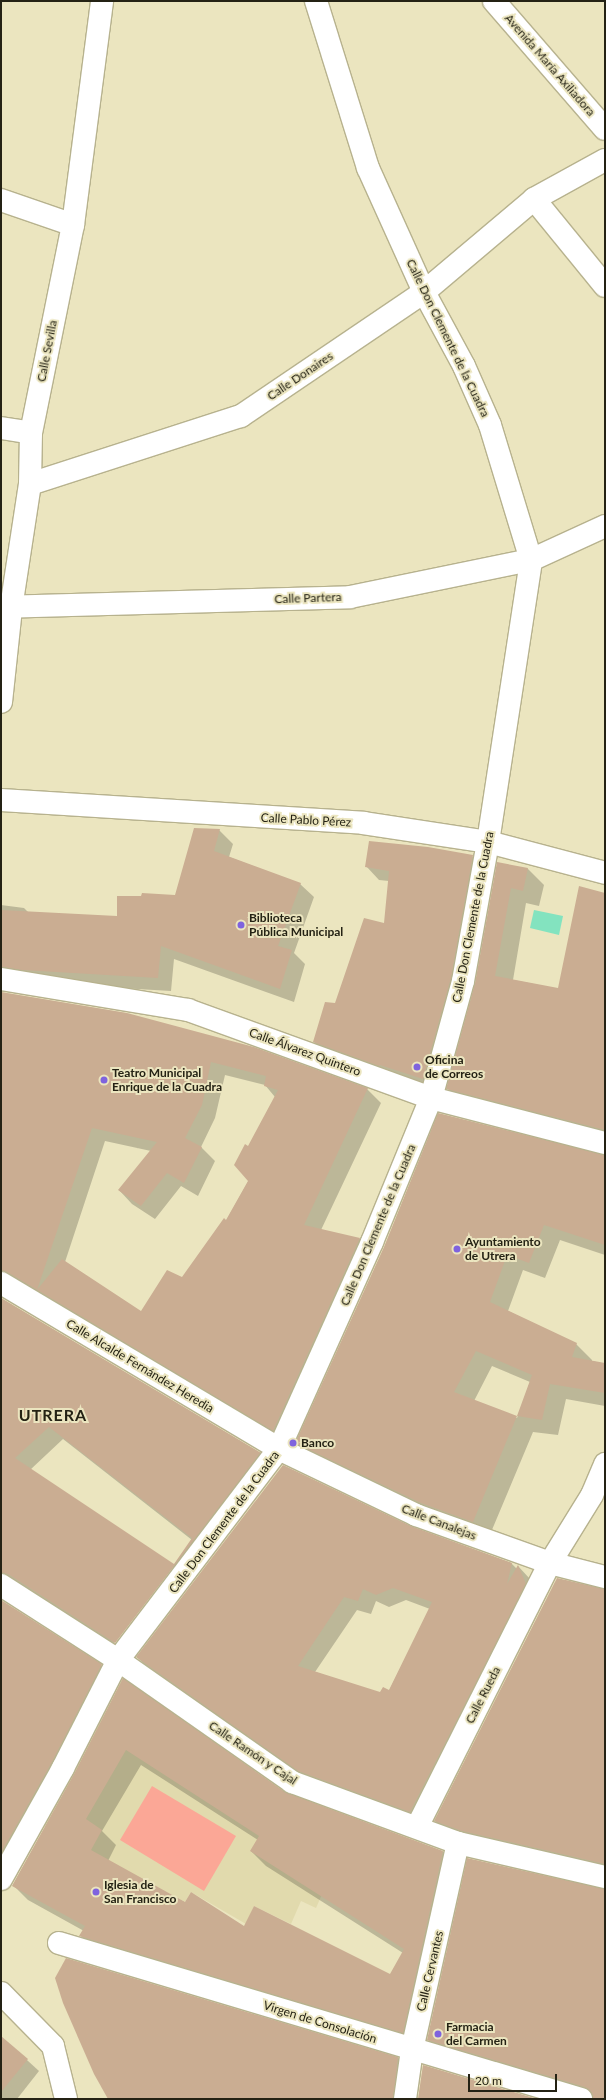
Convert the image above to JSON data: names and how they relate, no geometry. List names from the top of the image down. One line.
{"streets":{"street":["Avenida María Axiliadora","Calle Don Clemente de la Cuadra","Calle Sevilla","Calle Donaires","Calle Partera","Calle Pablo Pérez","Calle Álvarez Quintero","Calle Alcalde Fernández Heredia","Calle Canalejas","Calle Rueda","Calle Ramón y Cajal","Calle Cervantes","Virgen de Consolación"]},"crossings":[["Calle Don Clemente de la Cuadra","Calle Donaires"],["Calle Don Clemente de la Cuadra","Calle Partera"],["Calle Don Clemente de la Cuadra","Calle Pablo Pérez"],["Calle Don Clemente de la Cuadra","Calle Álvarez Quintero"],["Calle Don Clemente de la Cuadra","Calle Alcalde Fernández Heredia"],["Calle Don Clemente de la Cuadra","Calle Canalejas"],["Calle Don Clemente de la Cuadra","Calle Ramón y Cajal"],["Calle Sevilla","Calle Donaires"],["Calle Sevilla","Calle Partera"],["Calle Alcalde Fernández Heredia","Calle Canalejas"],["Calle Canalejas","Calle Rueda"],["Calle Rueda","Calle Ramón y Cajal"],["Calle Ramón y Cajal","Calle Cervantes"],["Calle Cervantes","Virgen de Consolación"]],"districts":["UTRERA"],"places":["Biblioteca Pública Municipal","Oficina de Correos","Teatro Municipal Enrique de la Cuadra","Ayuntamiento de Utrera","Banco","Iglesia de San Francisco","Farmacia del Carmen"],"scale_bar":"20 m"}
